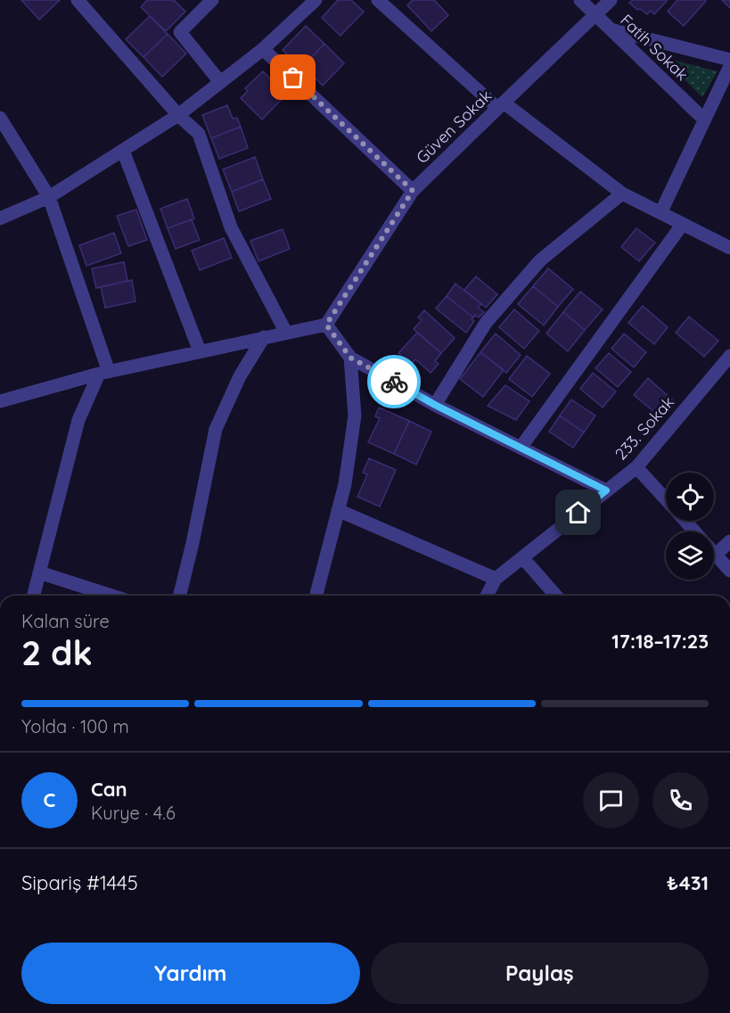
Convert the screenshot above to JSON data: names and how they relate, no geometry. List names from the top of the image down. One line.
{"streets":{"street":["Fatih Sokak","Güven Sokak","233. Sokak"]},"crossings":[["Fatih Sokak","Güven Sokak"]],"page":{"heading":["2 dk","Kalan süre","17:18–17:23"],"panel":["Can","Kurye · 4.6","Sipariş #1445","₺431"],"bar":"Yolda · 100 m","round":"C","buttons":["Yardım","Paylaş"]}}
